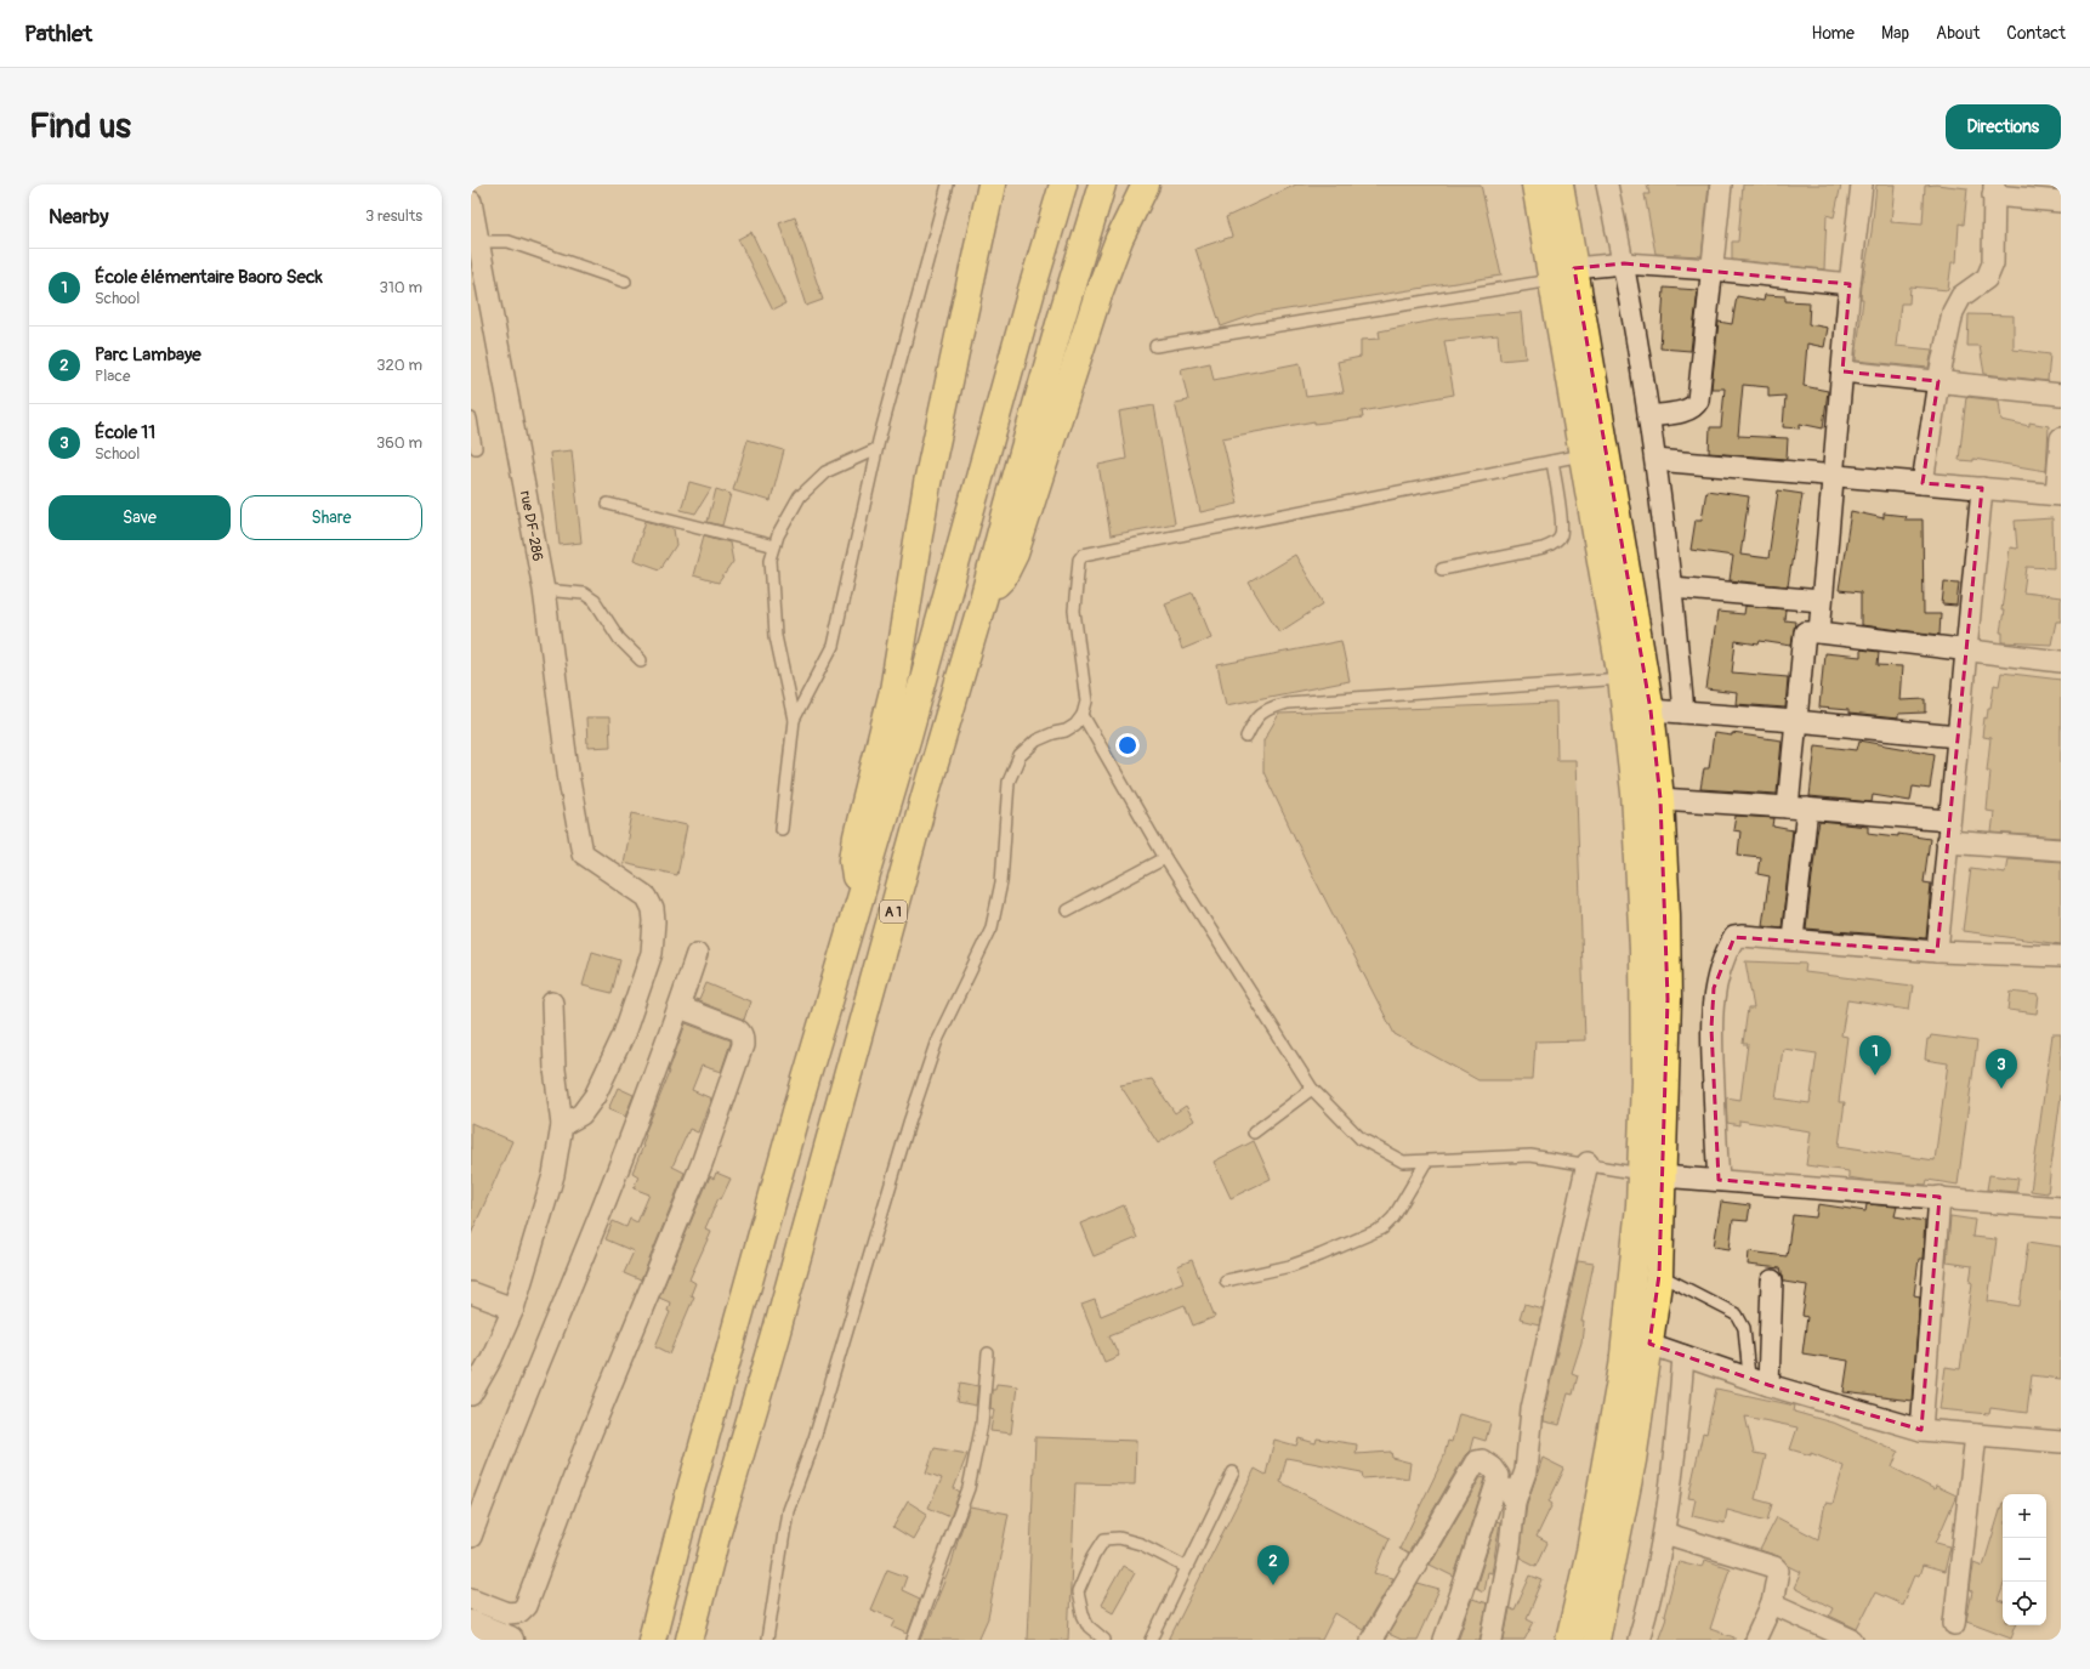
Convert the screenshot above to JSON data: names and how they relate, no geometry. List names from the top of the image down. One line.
{"streets":{"highway":["A 1"],"street":["rue DF-286"]},"page":{"header":"Pathlet","nav":["Home","Map","About","Contact"],"buttons":["Directions",["Save","Share"]],"title":"Find us","heading":["Nearby","3 results"],"list":[{"mark":"1","name":"École élémentaire Baoro Seck","note":"School","value":"310 m"},{"mark":"2","name":"Parc Lambaye","note":"Place","value":"320 m"},{"mark":"3","name":"École 11","note":"School","value":"360 m"}],"pins":["1","3","2"],"map_buttons":["+","−"]}}
